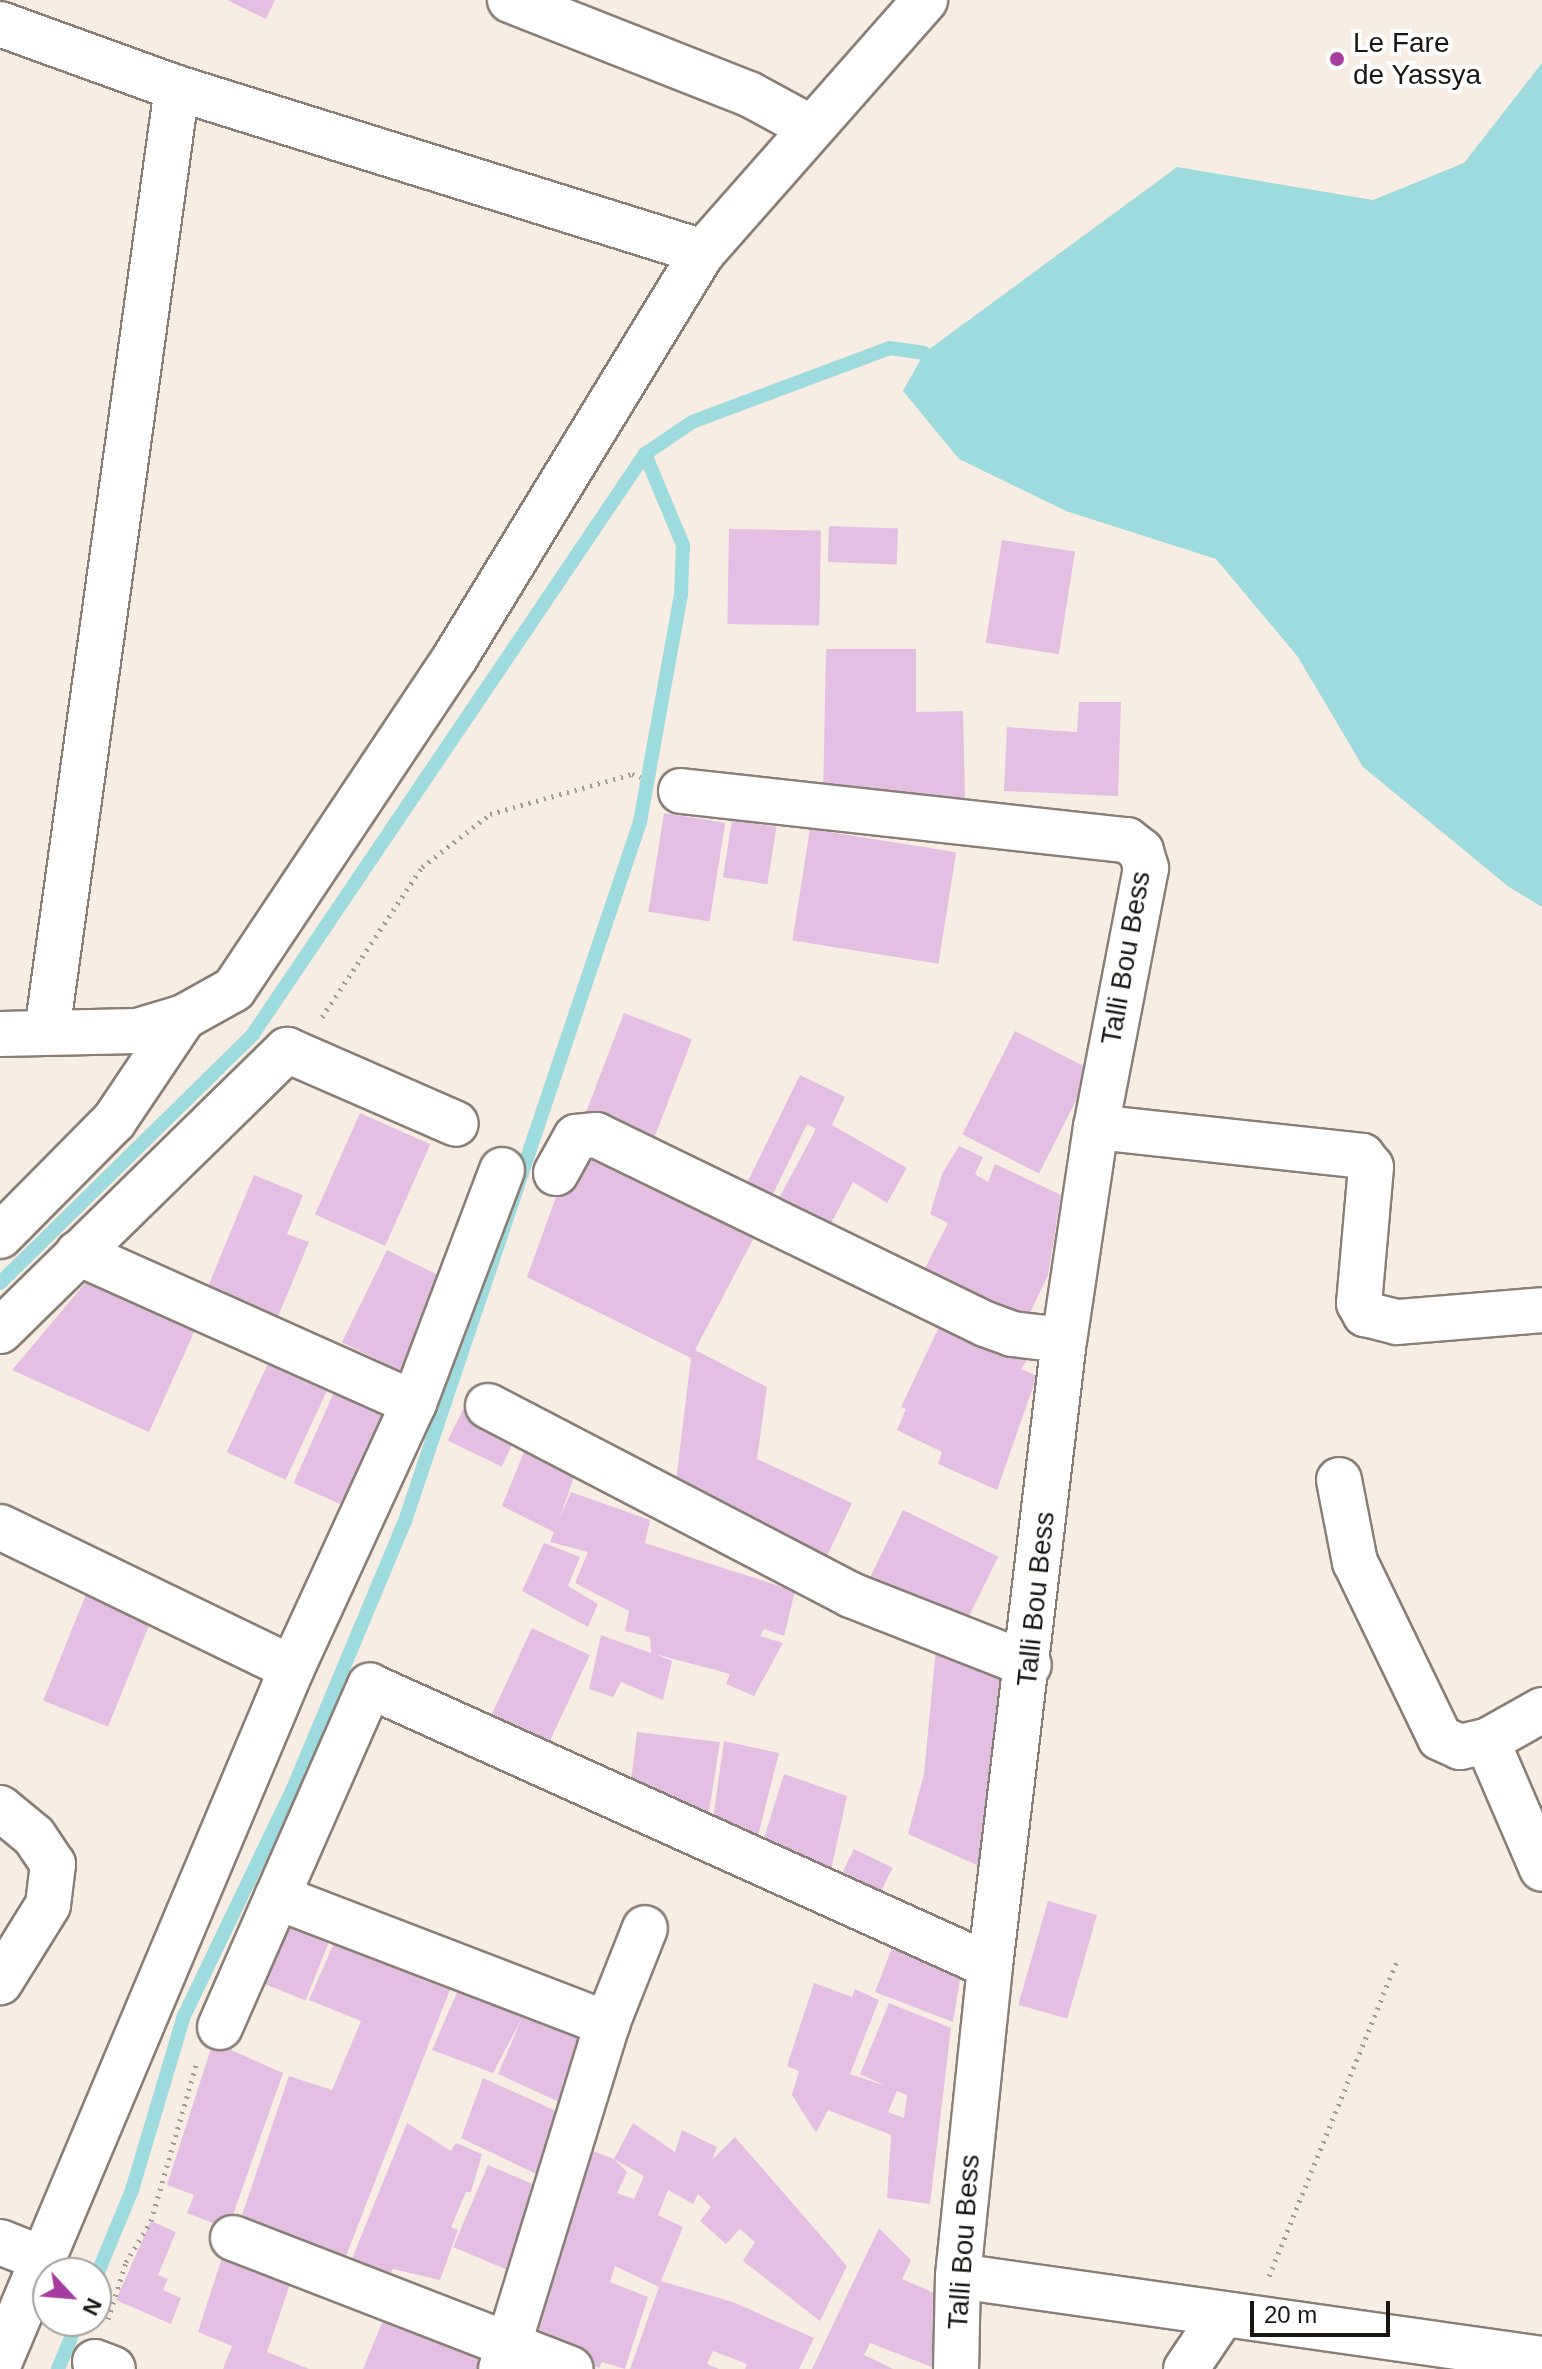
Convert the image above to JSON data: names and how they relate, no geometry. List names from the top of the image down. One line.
{"streets":{"street":["Talli Bou Bess"]},"places":["Le Fare de Yassya"],"scale_bar":"20 m","north":"bottom right"}
